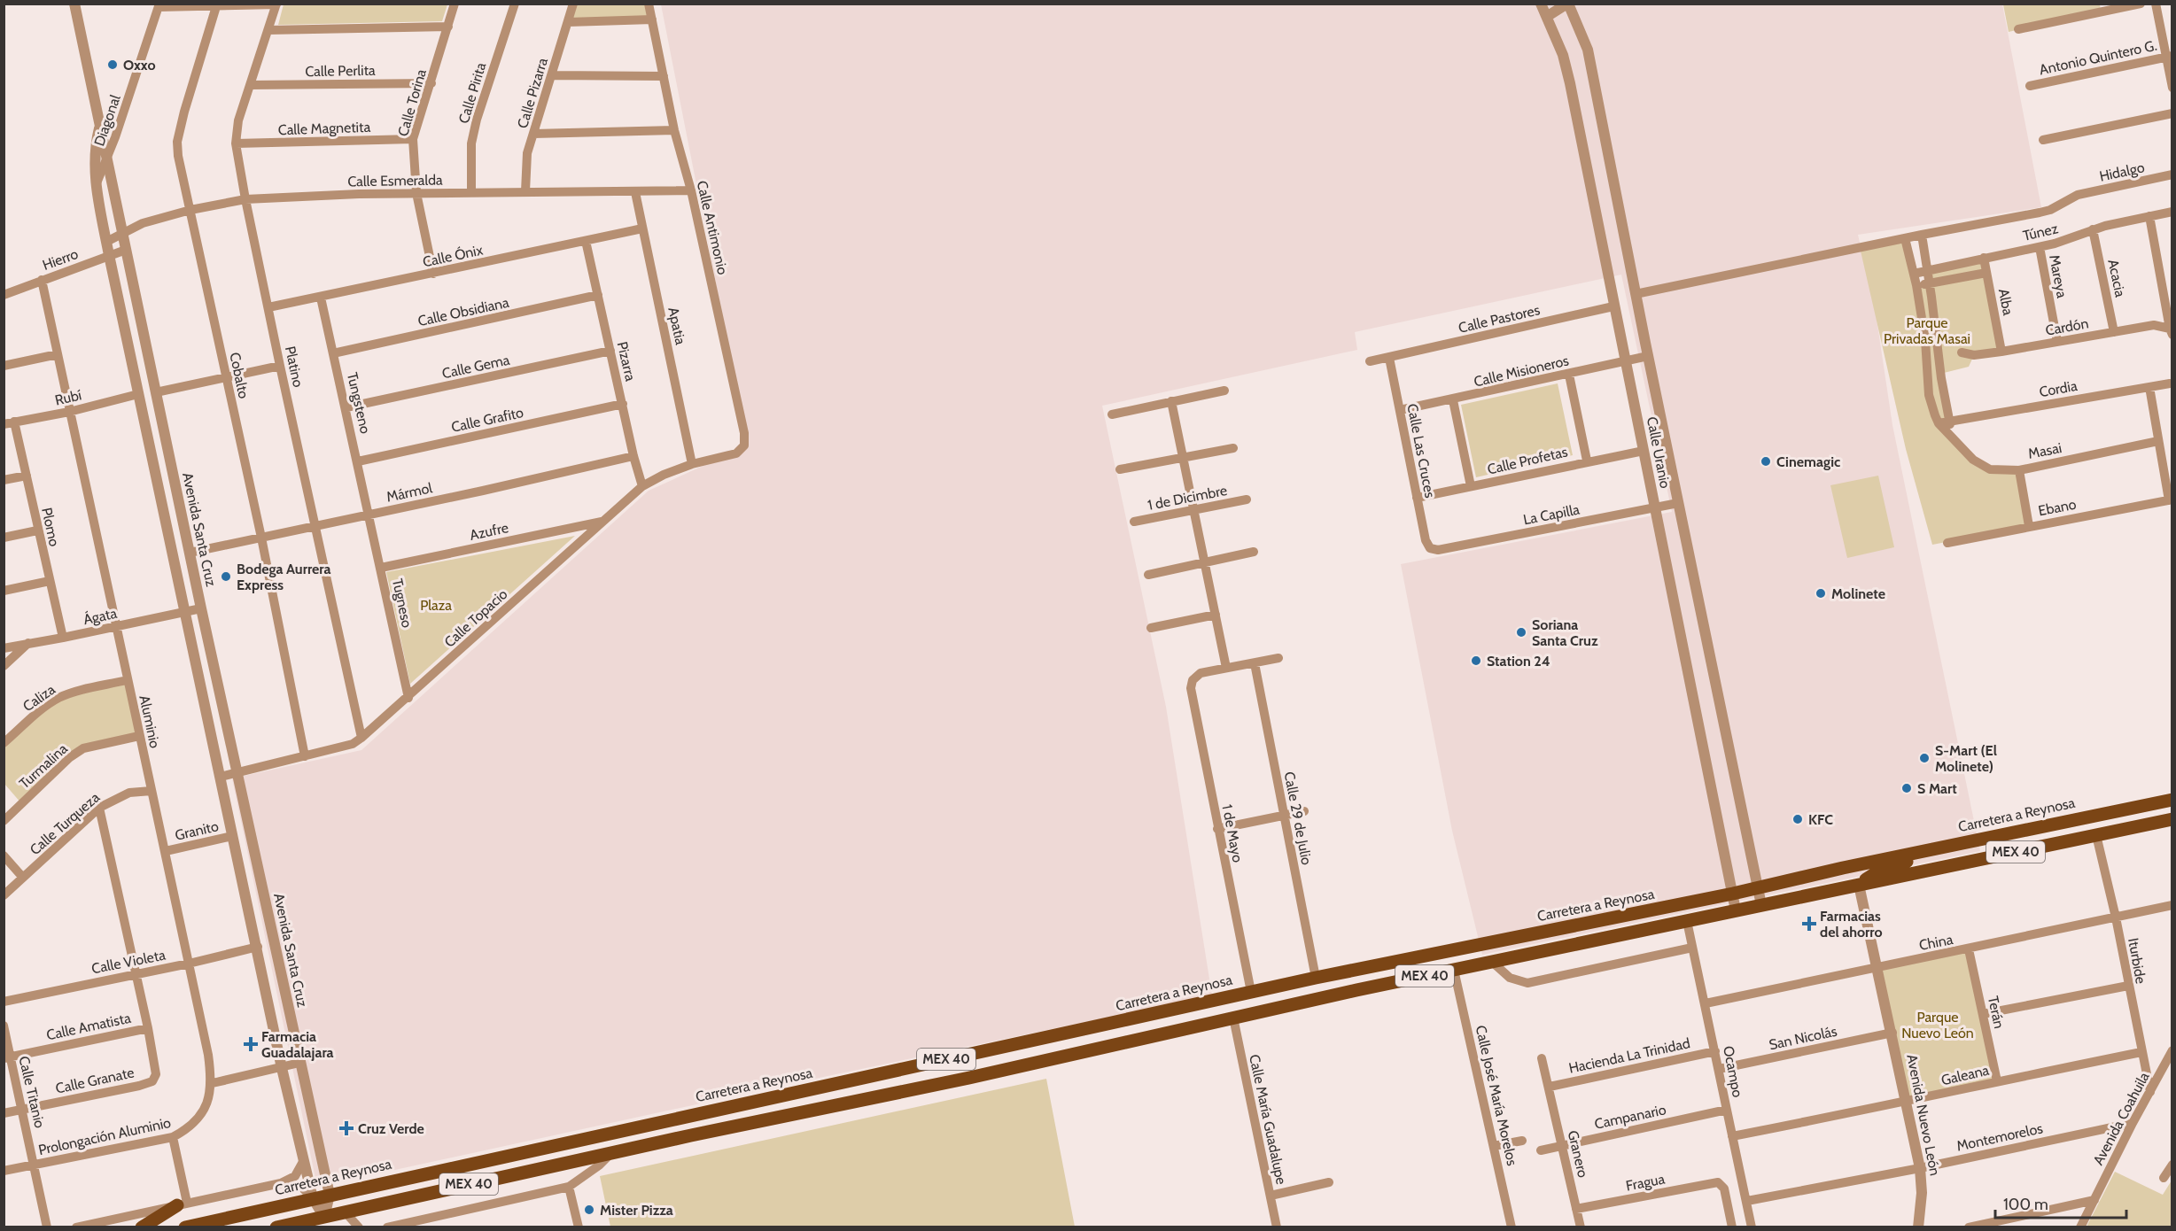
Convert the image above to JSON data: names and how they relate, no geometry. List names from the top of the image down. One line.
{"streets":{"main road":["Carretera a Reynosa","MEX 40"],"street":["Antonio Quintero G.","Calle Perlita","Calle Pirita","Calle Pizarra","Calle Torina","Diagonal","Calle Magnetita","Hidalgo","Calle Esmeralda","Calle Antimonio","Túnez","Calle Ónix","Hierro","Mareya","Acacia","Alba","Calle Obsidiana","Calle Pastores","Apatia","Cardón","Pizarra","Platino","Calle Gema","Calle Misioneros","Cobalto","Cordia","Rubí","Tungsteno","Calle Grafito","Calle Las Cruces","Masai","Calle Uranio","Calle Profetas","Mármol","1 de Dicimbre","Ebano","La Capilla","Plomo","Avenida Santa Cruz","Azufre","Tugneso","Ágata","Calle Topacio","Caliza","Aluminio","Turmalina","Calle 29 de Julio","Calle Turqueza","Granito","1 de Mayo","China","Iturbide","Calle Violeta","Terán","Calle Amatista","San Nicolás","Hacienda La Trinidad","Ocampo","Galeana","Calle Granate","Calle Titanio","Calle José María Morelos","Avenida Nuevo León","Campanario","Avenida Coahuila","Calle María Guadalupe","Prolongación Aluminio","Montemorelos","Granero","Fragua"]},"crossings":[["Calle Perlita","Calle Torina"],["Calle Perlita","Platino"],["Calle Pirita","Calle Esmeralda"],["Calle Pizarra","Calle Esmeralda"],["Calle Torina","Calle Magnetita"],["Calle Torina","Calle Esmeralda"],["Calle Torina","Calle Ónix"],["Diagonal","Avenida Santa Cruz"],["Calle Magnetita","Platino"],["Hidalgo","Masai"],["Hidalgo","Calle Uranio"],["Calle Esmeralda","Calle Antimonio"],["Calle Esmeralda","Apatia"],["Calle Esmeralda","Platino"],["Calle Esmeralda","Cobalto"],["Calle Esmeralda","Avenida Santa Cruz"],["Calle Antimonio","Calle Topacio"],["Túnez","Mareya"],["Túnez","Acacia"],["Túnez","Alba"],["Túnez","Masai"],["Calle Ónix","Apatia"],["Calle Ónix","Pizarra"],["Calle Ónix","Platino"],["Calle Ónix","Tungsteno"],["Hierro","Avenida Santa Cruz"],["Hierro","Aluminio"],["Mareya","Cardón"],["Acacia","Cardón"],["Alba","Cardón"],["Calle Obsidiana","Pizarra"],["Calle Obsidiana","Tungsteno"],["Calle Pastores","Calle Las Cruces"],["Calle Pastores","Calle Uranio"],["Apatia","Calle Topacio"],["Pizarra","Calle Gema"],["Pizarra","Calle Grafito"],["Pizarra","Mármol"],["Pizarra","Calle Topacio"],["Platino","Mármol"],["Platino","Calle Topacio"],["Calle Gema","Tungsteno"],["Calle Misioneros","Calle Las Cruces"],["Calle Misioneros","Calle Uranio"],["Cobalto","Mármol"],["Cobalto","Calle Topacio"],["Cordia","Masai"],["Rubí","Plomo"],["Rubí","Avenida Santa Cruz"],["Rubí","Aluminio"],["Tungsteno","Calle Grafito"],["Tungsteno","Mármol"],["Tungsteno","Tugneso"],["Calle Las Cruces","Calle Profetas"],["Calle Las Cruces","La Capilla"],["Calle Uranio","Calle Profetas"],["Calle Uranio","La Capilla"],["Calle Uranio","Carretera a Reynosa"],["Calle Uranio","MEX 40"],["Mármol","Avenida Santa Cruz"],["Mármol","Tugneso"],["Plomo","Ágata"],["Avenida Santa Cruz","Ágata"],["Avenida Santa Cruz","Calle Topacio"],["Avenida Santa Cruz","Carretera a Reynosa"],["Avenida Santa Cruz","Granito"],["Avenida Santa Cruz","MEX 40"],["Avenida Santa Cruz","Calle Violeta"],["Azufre","Tugneso"],["Azufre","Calle Topacio"],["Tugneso","Calle Topacio"],["Ágata","Aluminio"],["Caliza","Aluminio"],["Aluminio","Turmalina"],["Aluminio","Calle Turqueza"],["Aluminio","Granito"],["Aluminio","Calle Violeta"],["Aluminio","Prolongación Aluminio"],["Carretera a Reynosa","Calle 29 de Julio"],["Carretera a Reynosa","1 de Mayo"],["MEX 40","Iturbide"],["MEX 40","Ocampo"],["MEX 40","Calle José María Morelos"],["MEX 40","Avenida Nuevo León"],["MEX 40","Calle María Guadalupe"],["China","Iturbide"],["China","Terán"],["China","Ocampo"],["China","Avenida Nuevo León"],["Iturbide","Galeana"],["Iturbide","Avenida Coahuila"],["Terán","Galeana"],["Calle Amatista","Calle Granate"],["Calle Amatista","Calle Titanio"],["San Nicolás","Ocampo"],["San Nicolás","Avenida Nuevo León"],["Hacienda La Trinidad","Ocampo"],["Hacienda La Trinidad","Granero"],["Ocampo","Galeana"],["Ocampo","Campanario"],["Ocampo","Montemorelos"],["Galeana","Avenida Nuevo León"],["Calle Granate","Calle Titanio"],["Calle Titanio","Prolongación Aluminio"],["Avenida Nuevo León","Montemorelos"],["Campanario","Granero"],["Avenida Coahuila","Montemorelos"],["Granero","Fragua"]],"parks":["Parque Privadas Masai","Plaza","Parque Nuevo León"],"places":{"other":["Oxxo","Cinemagic","Bodega Aurrera Express","Molinete","Soriana Santa Cruz","Station 24","S-Mart (El Molinete)","S Mart","KFC","Mister Pizza"],"health":["Farmacias del ahorro","Farmacia Guadalajara","Cruz Verde"]},"scale_bar":"100 m"}
